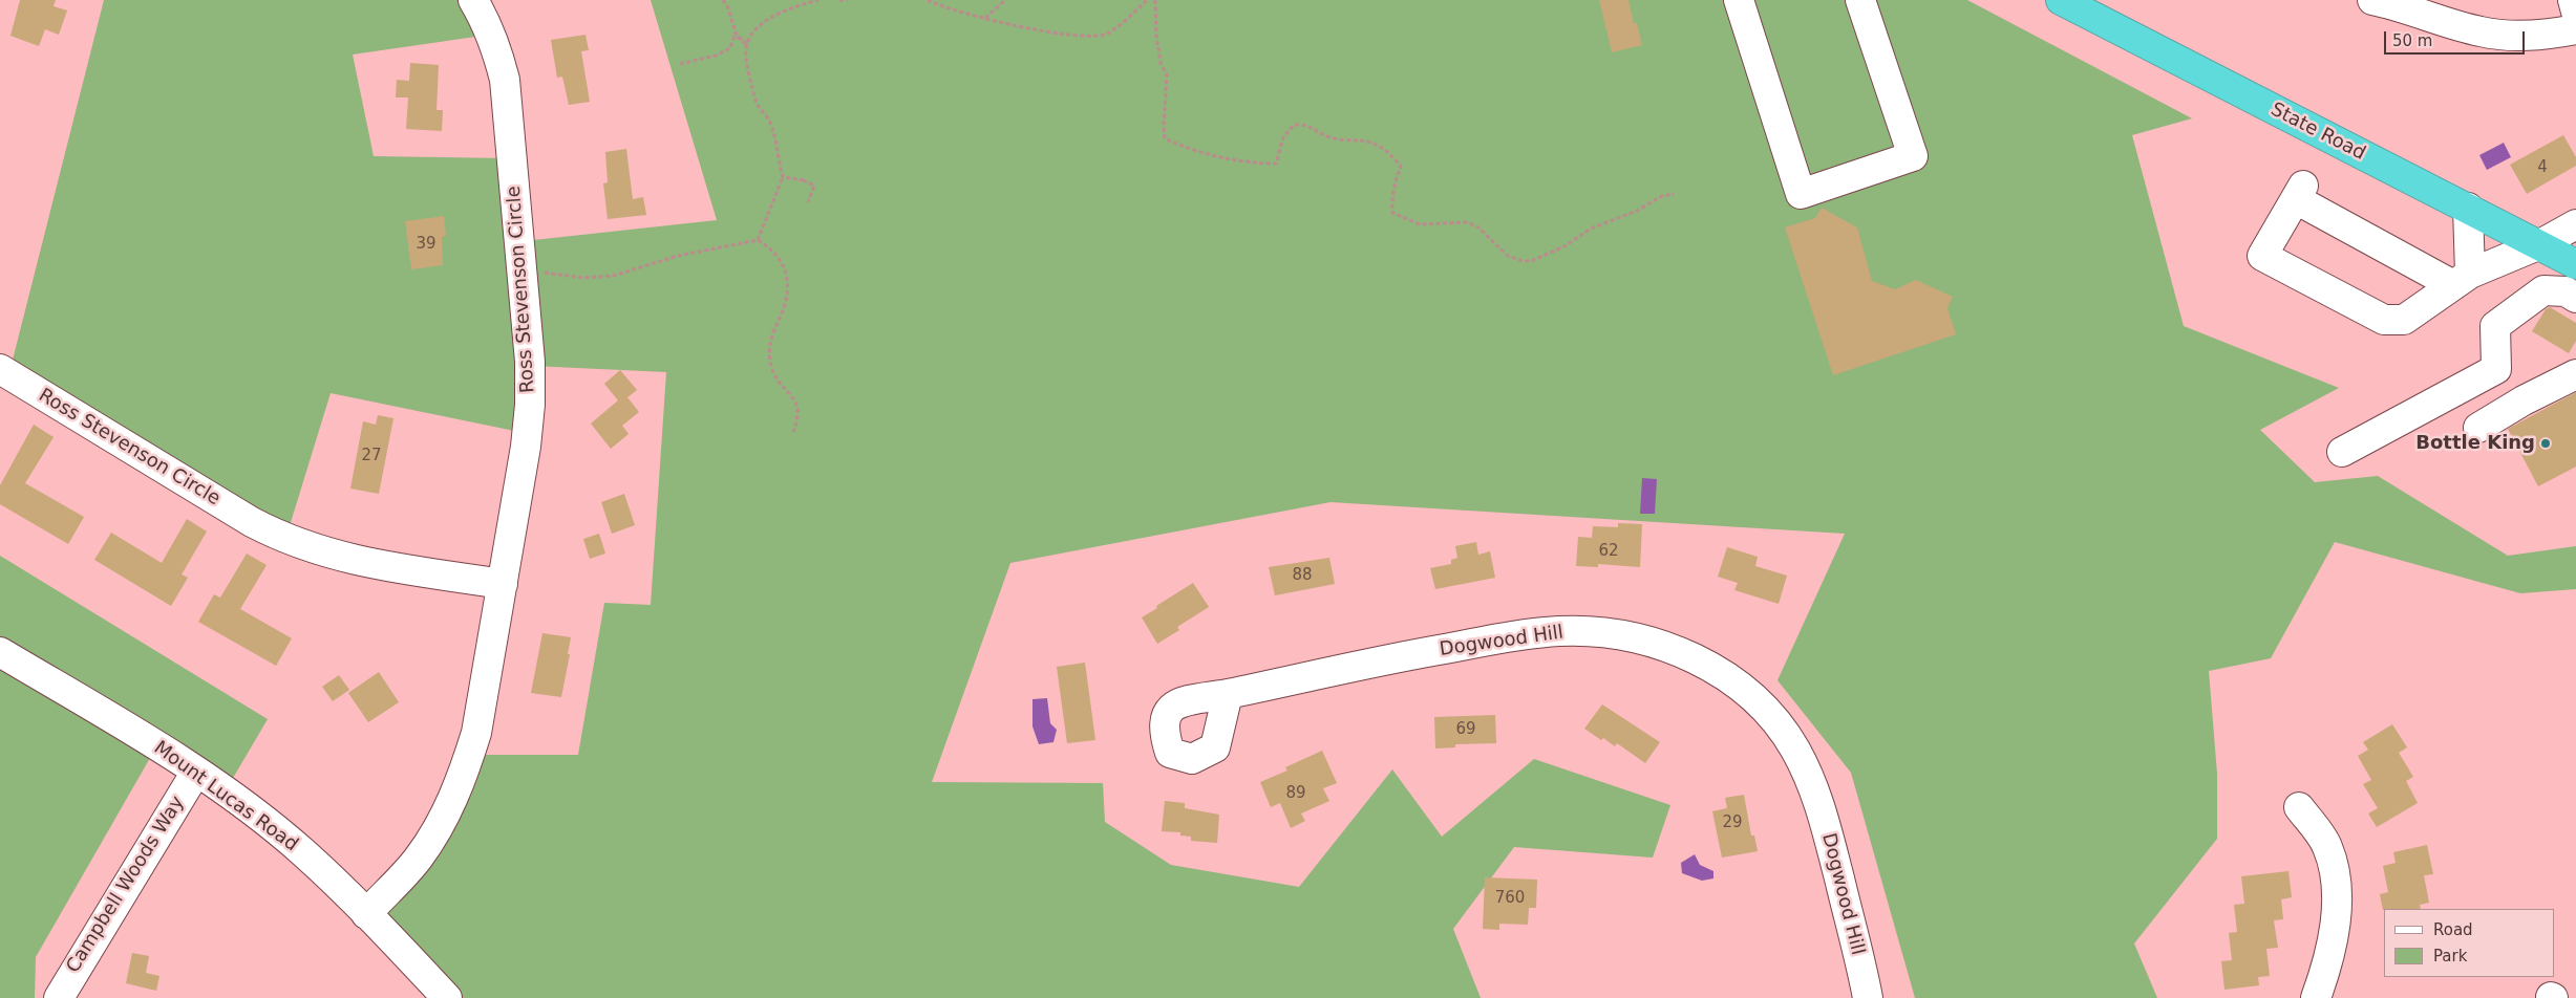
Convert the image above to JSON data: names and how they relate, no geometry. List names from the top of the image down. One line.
{"streets":{"highway":["State Road"],"street":["Ross Stevenson Circle","Dogwood Hill","Mount Lucas Road","Campbell Woods Way"]},"crossings":[["Ross Stevenson Circle","Mount Lucas Road"],["Mount Lucas Road","Campbell Woods Way"]],"places":["Bottle King"],"house_numbers":["4","39","27","62","88","69","89","29","760"],"legend":["Road","Park"],"scale_bar":"50 m"}
